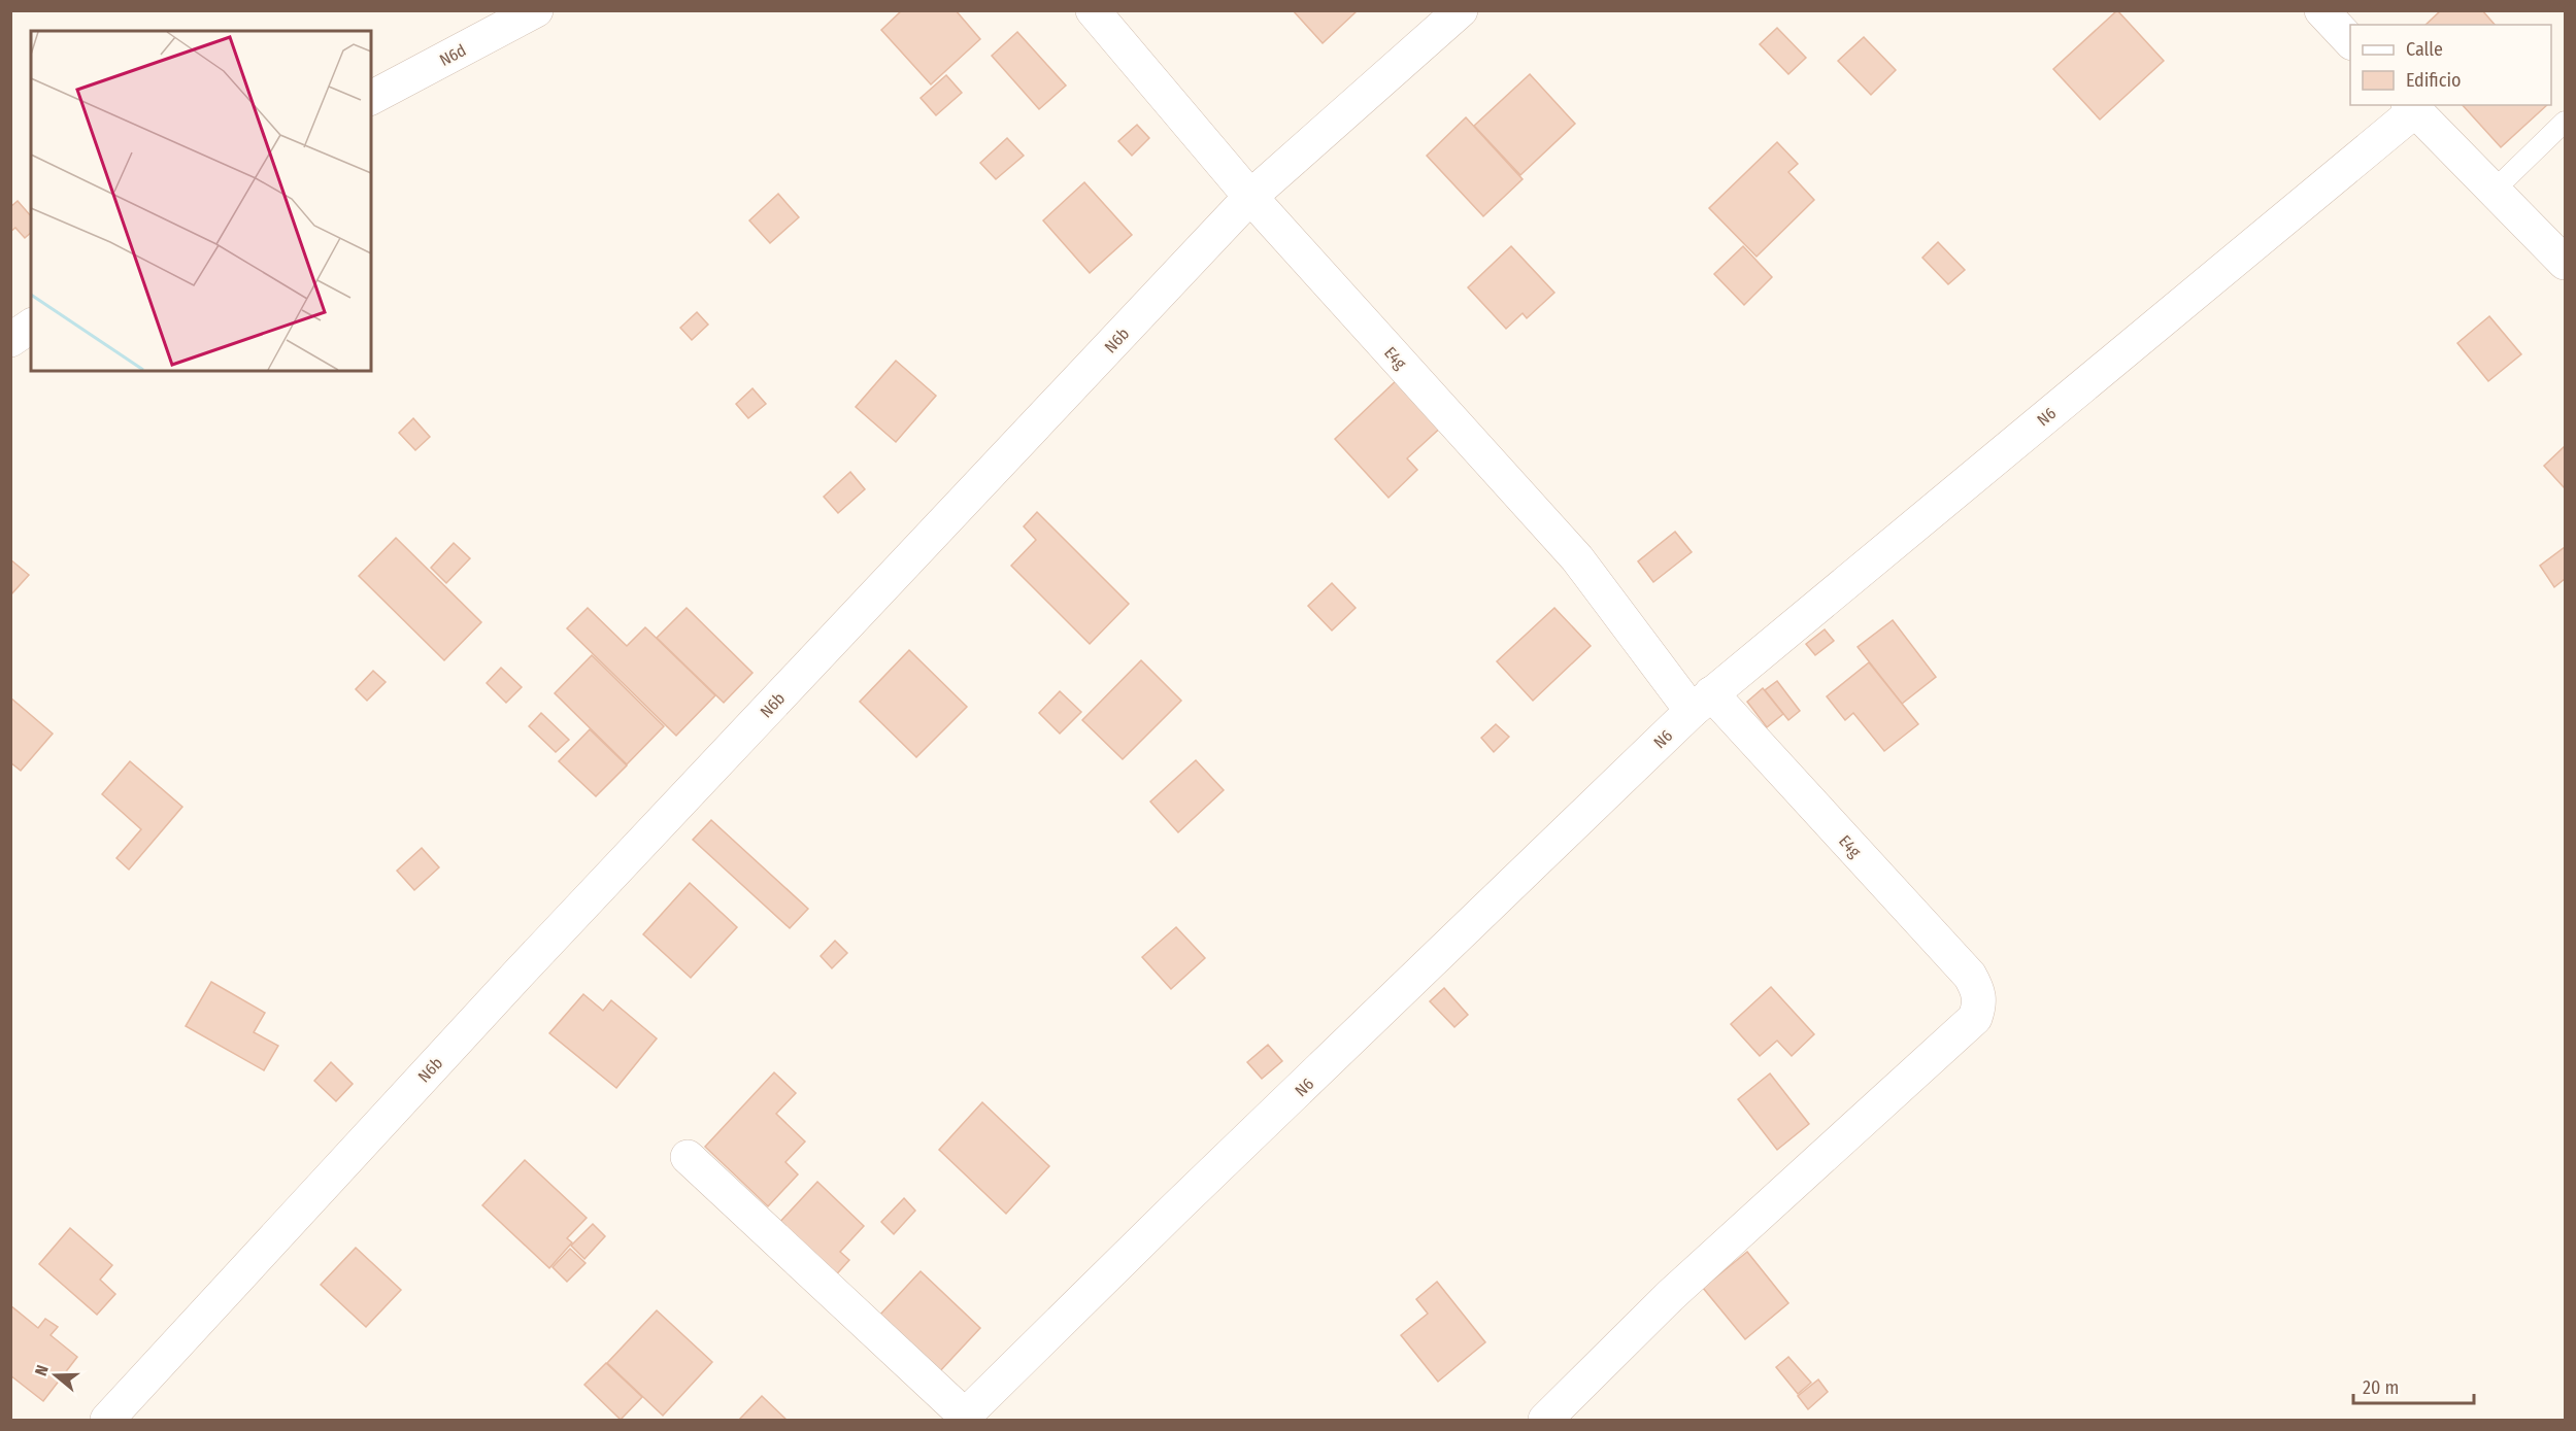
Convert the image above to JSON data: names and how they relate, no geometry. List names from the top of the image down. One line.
{"streets":{"street":["N6d","N6b","E4g","N6"]},"crossings":[["N6b","E4g"],["E4g","N6"]],"legend":["Calle","Edificio"],"scale_bar":"20 m","north":"left"}
